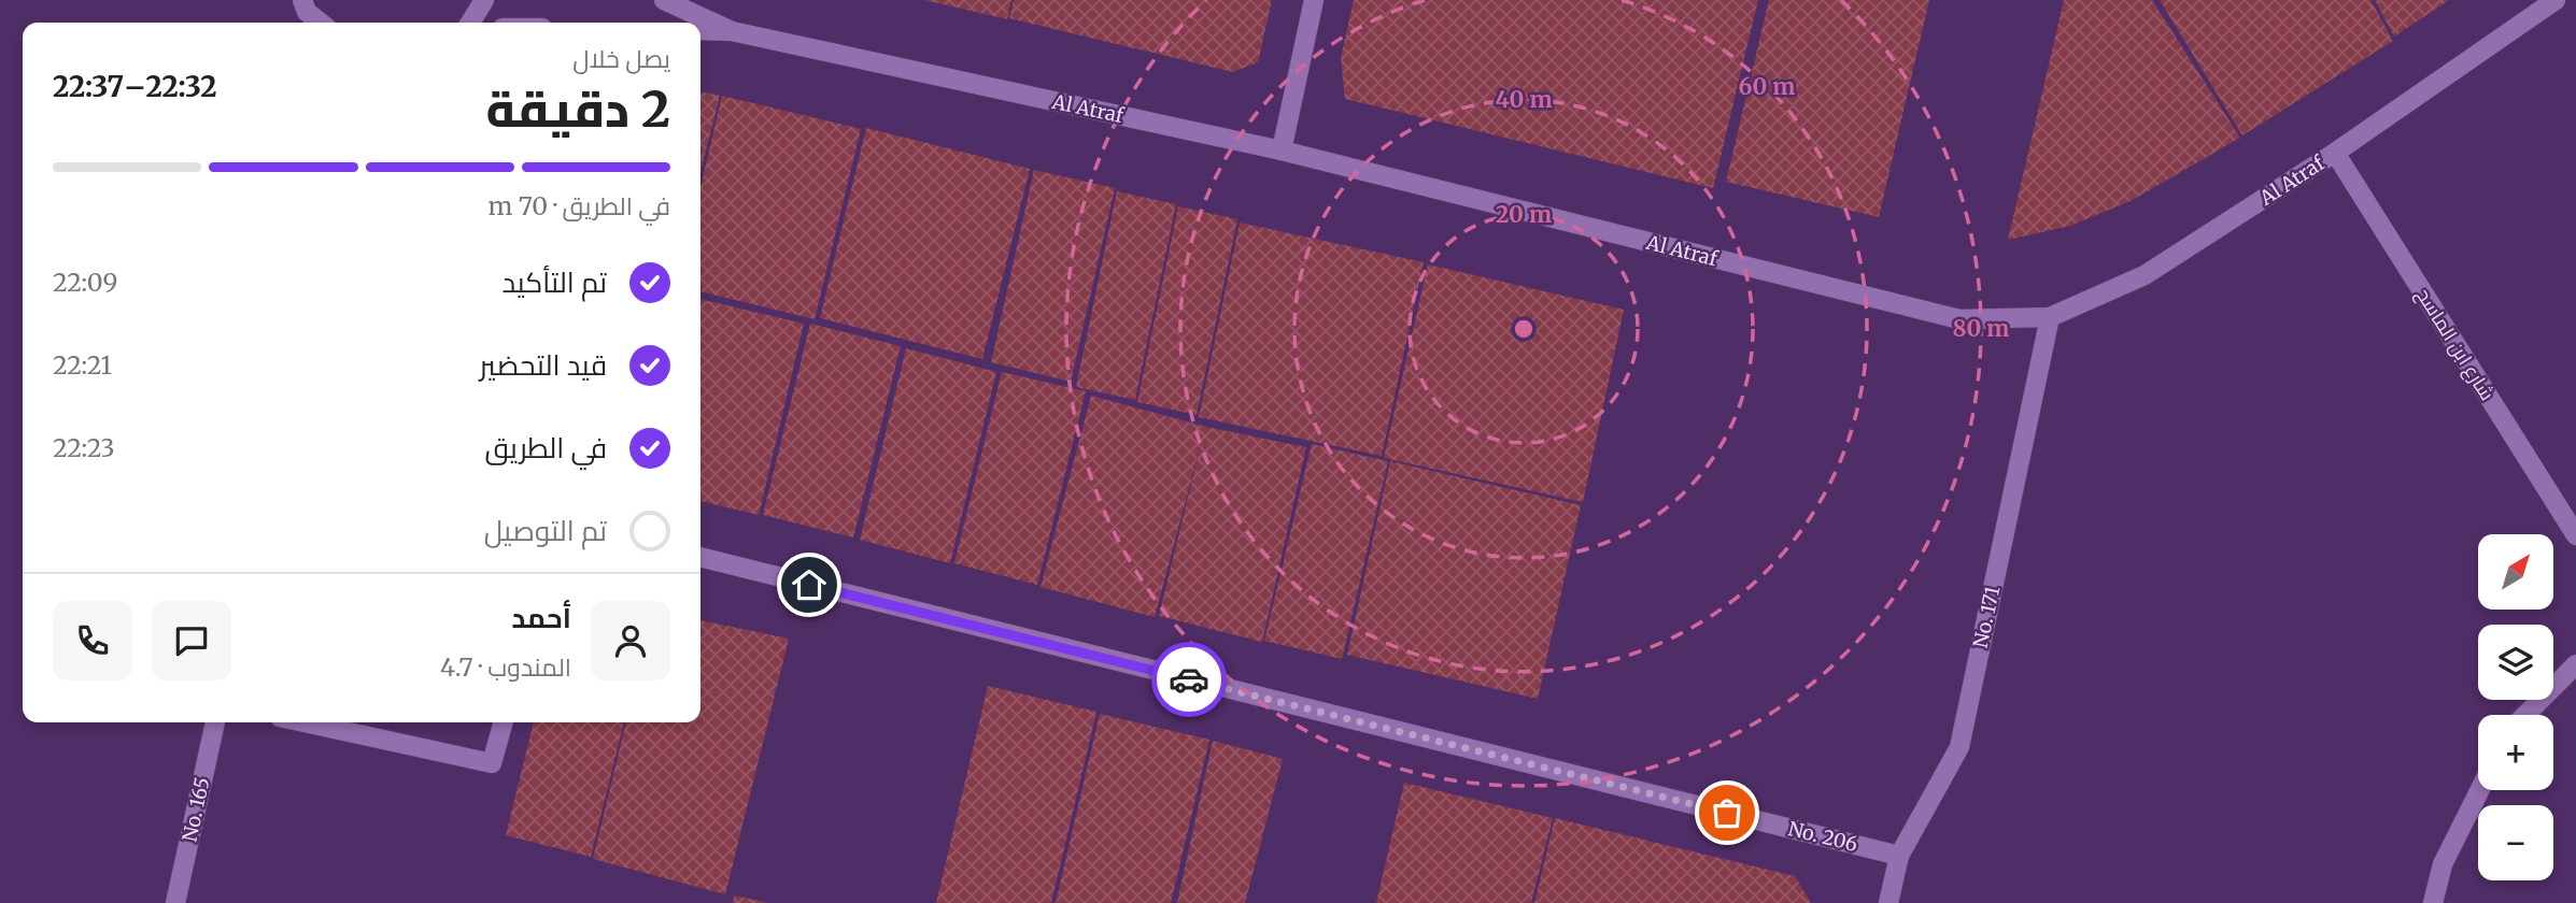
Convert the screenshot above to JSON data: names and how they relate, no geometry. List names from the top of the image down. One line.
{"streets":{"street":["Al Atraf","شارع ابن الماسح","No. 171","No. 165","No. 206"]},"crossings":[["Al Atraf","شارع ابن الماسح"],["Al Atraf","No. 171"],["No. 171","No. 206"]],"north":"top right","page":{"heading":["2 دقيقة","يصل خلال","22:32–22:37"],"panel":["أحمد","المندوب · 4.7"],"bar":"في الطريق · 70 m","list":[["تم التأكيد","22:09"],["قيد التحضير","22:21"],["في الطريق","22:23"],"تم التوصيل"],"map_buttons":["+","−"]},"rings":["60 m","40 m","20 m","80 m"]}
